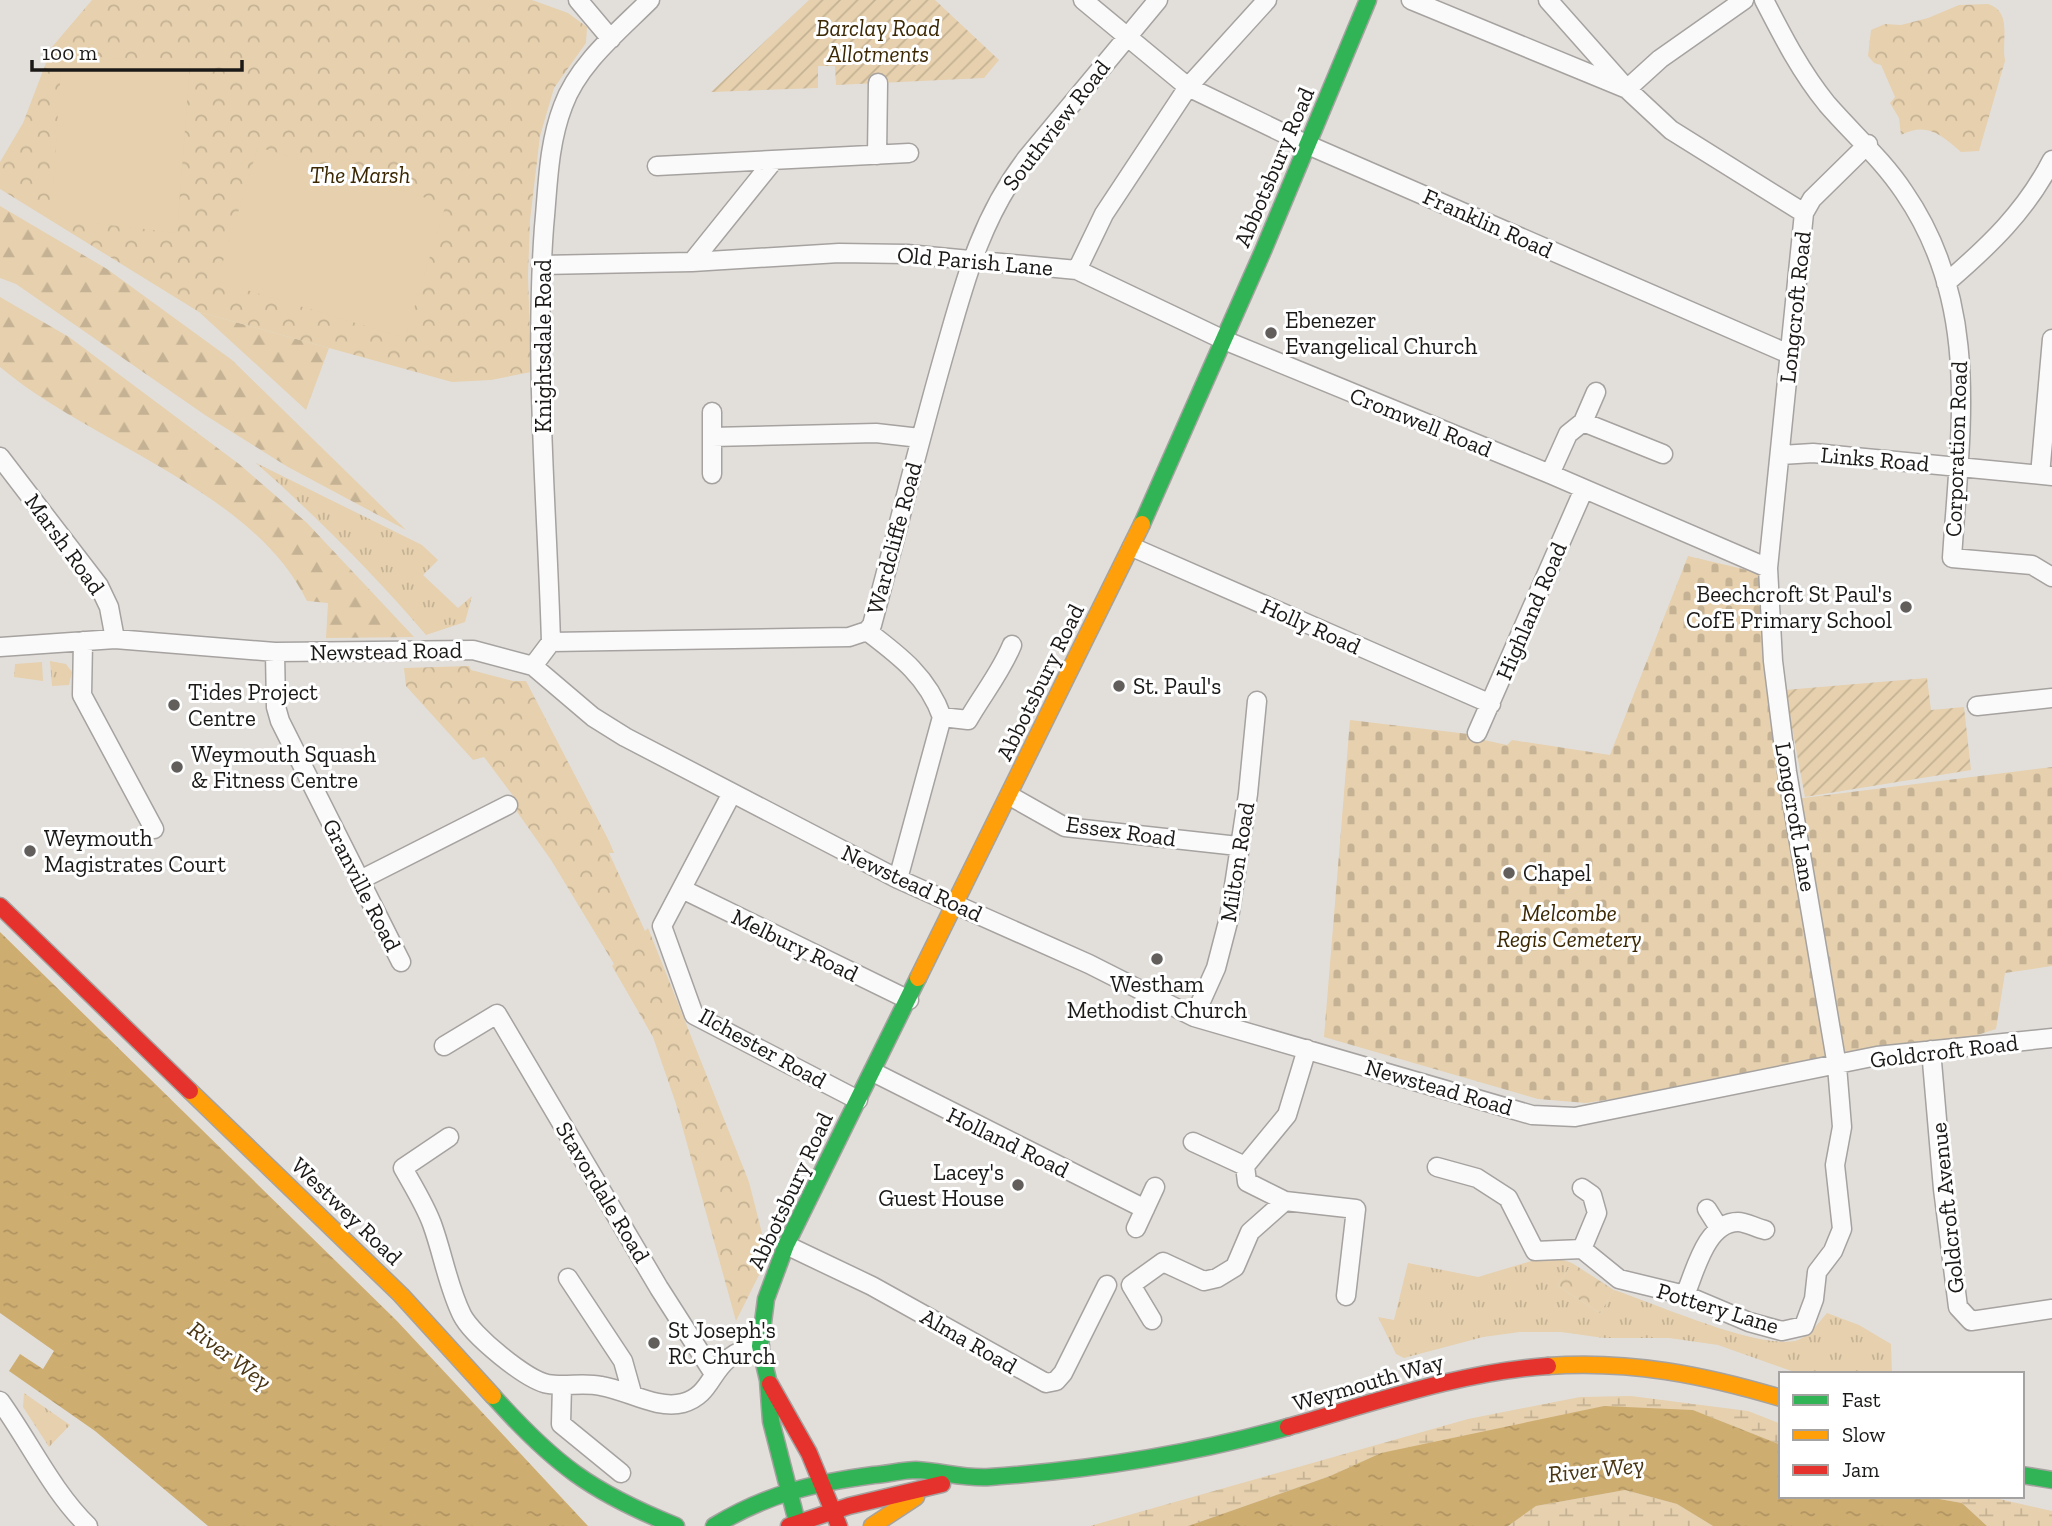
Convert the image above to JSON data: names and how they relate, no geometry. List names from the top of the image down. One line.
{"streets":{"main road":["Abbotsbury Road","Westwey Road","Weymouth Way"],"street":["Southview Road","Franklin Road","Old Parish Lane","Longcroft Road","Knightsdale Road","Cromwell Road","Corporation Road","Links Road","Wardcliffe Road","Marsh Road","Highland Road","Holly Road","Newstead Road","Longcroft Lane","Essex Road","Milton Road","Granville Road","Melbury Road","Ilchester Road","Goldcroft Road","Holland Road","Stavordale Road","Goldcroft Avenue","Pottery Lane","Alma Road"]},"crossings":[["Southview Road","Franklin Road"],["Southview Road","Old Parish Lane"],["Southview Road","Wardcliffe Road"],["Abbotsbury Road","Franklin Road"],["Abbotsbury Road","Cromwell Road"],["Abbotsbury Road","Holly Road"],["Abbotsbury Road","Newstead Road"],["Abbotsbury Road","Essex Road"],["Abbotsbury Road","Melbury Road"],["Abbotsbury Road","Ilchester Road"],["Abbotsbury Road","Holland Road"],["Abbotsbury Road","Alma Road"],["Abbotsbury Road","Weymouth Way"],["Franklin Road","Old Parish Lane"],["Franklin Road","Longcroft Road"],["Old Parish Lane","Knightsdale Road"],["Old Parish Lane","Cromwell Road"],["Old Parish Lane","Wardcliffe Road"],["Longcroft Road","Cromwell Road"],["Longcroft Road","Links Road"],["Longcroft Road","Longcroft Lane"],["Knightsdale Road","Wardcliffe Road"],["Cromwell Road","Highland Road"],["Cromwell Road","Longcroft Lane"],["Corporation Road","Links Road"],["Marsh Road","Newstead Road"],["Highland Road","Holly Road"],["Newstead Road","Longcroft Lane"],["Newstead Road","Milton Road"],["Newstead Road","Granville Road"],["Newstead Road","Ilchester Road"],["Newstead Road","Goldcroft Road"],["Newstead Road","Pottery Lane"],["Longcroft Lane","Goldcroft Road"],["Longcroft Lane","Pottery Lane"],["Essex Road","Milton Road"],["Melbury Road","Ilchester Road"],["Goldcroft Road","Goldcroft Avenue"],["Goldcroft Road","Pottery Lane"]],"water":["River Wey"],"parks":["Barclay Road Allotments","The Marsh","Melcombe Regis Cemetery"],"places":["Ebenezer Evangelical Church","Beechcroft St Paul's CofE Primary School","St. Paul's","Tides Project Centre","Weymouth Squash & Fitness Centre","Weymouth Magistrates Court","Chapel","Westham Methodist Church","Lacey's Guest House","St Joseph's RC Church"],"legend":["Fast","Slow","Jam"],"scale_bar":"100 m"}
